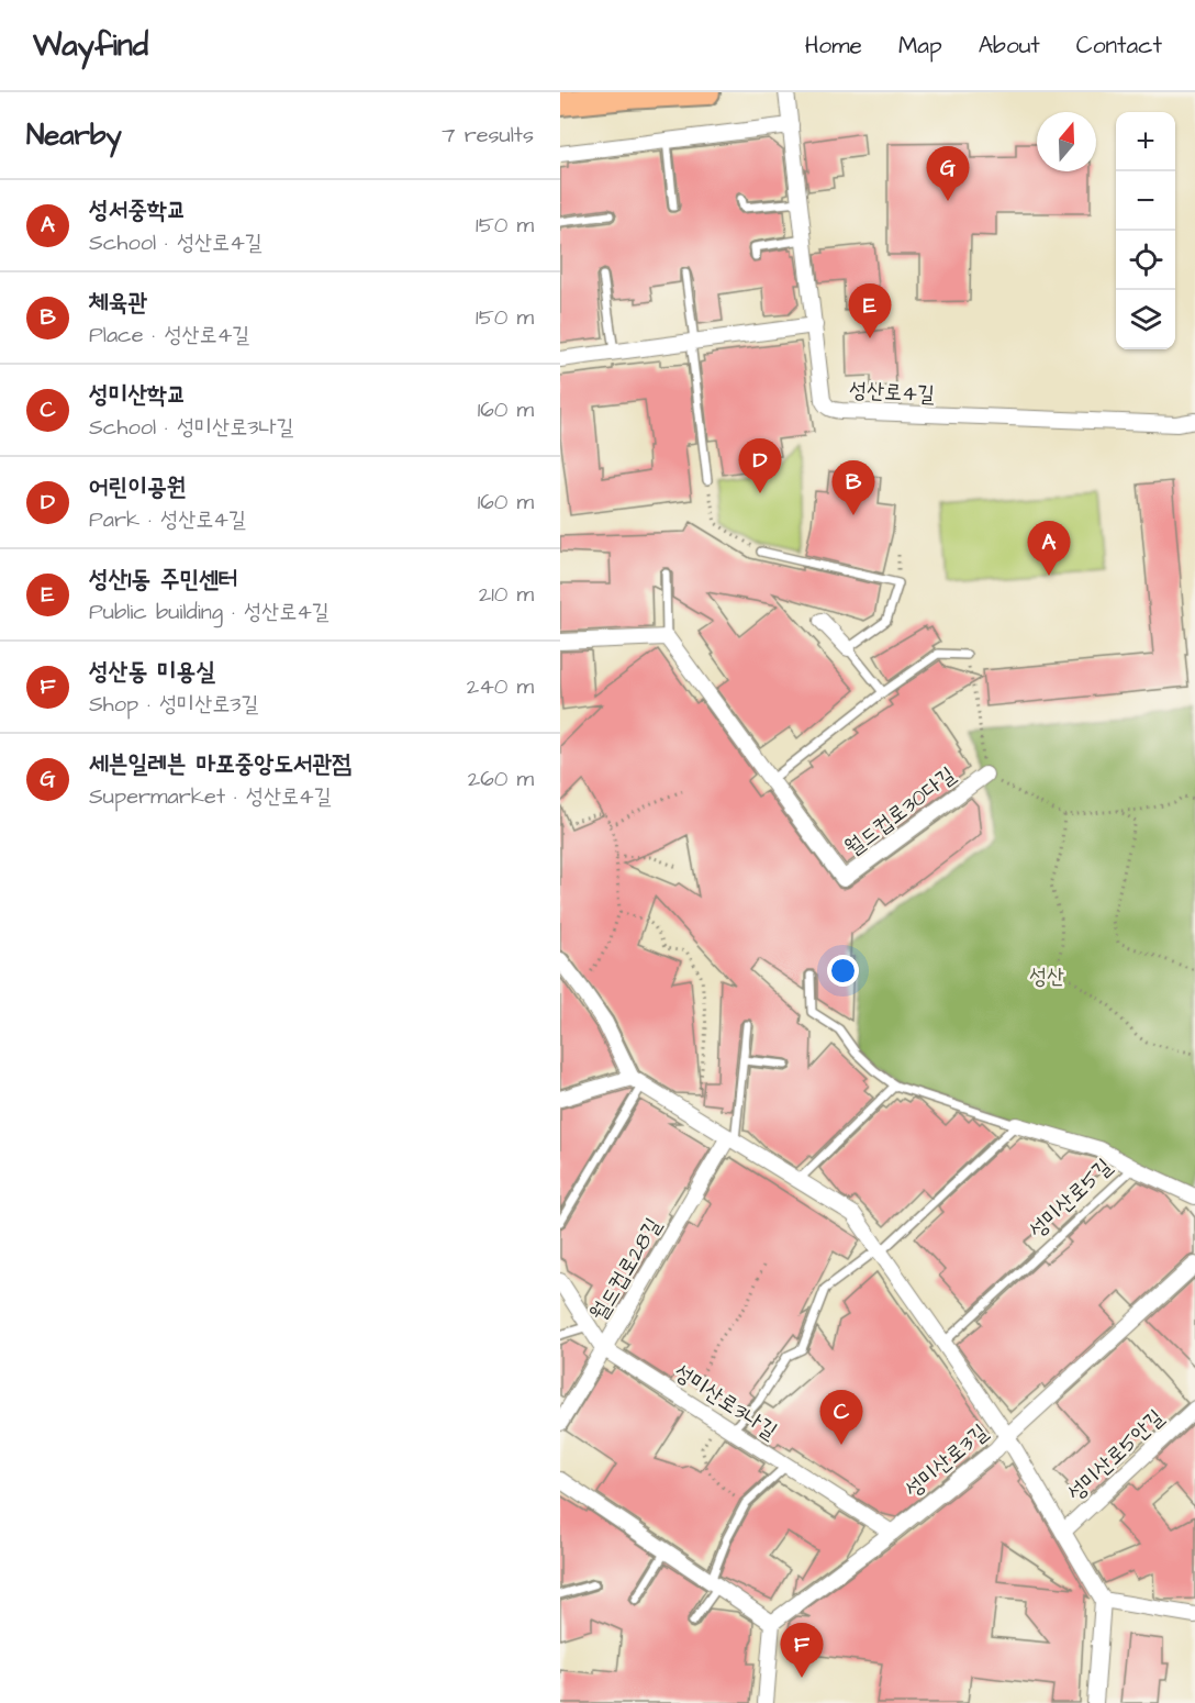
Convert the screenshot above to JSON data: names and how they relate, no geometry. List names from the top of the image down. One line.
{"streets":{"street":["성산로4길","월드컵로30다길","성미산로5길","월드컵로28길","성미산로3나길","성미산로5안길","성미산로3길"]},"crossings":[["월드컵로28길","성미산로3나길"],["성미산로3나길","성미산로3길"]],"parks":["성산"],"north":"top","page":{"header":"Wayfind","nav":["Home","Map","About","Contact"],"heading":["Nearby","7 results"],"map_buttons":["+","−"],"pins":["G","E","D","B","A","C","F"],"list":[{"mark":"A","name":"성서중학교","note":"School · 성산로4길","value":"150 m"},{"mark":"B","name":"체육관","note":"Place · 성산로4길","value":"150 m"},{"mark":"C","name":"성미산학교","note":"School · 성미산로3나길","value":"160 m"},{"mark":"D","name":"어린이공원","note":"Park · 성산로4길","value":"160 m"},{"mark":"E","name":"성산1동 주민센터","note":"Public building · 성산로4길","value":"210 m"},{"mark":"F","name":"성산동 미용실","note":"Shop · 성미산로3길","value":"240 m"},{"mark":"G","name":"세븐일레븐 마포중앙도서관점","note":"Supermarket · 성산로4길","value":"260 m"}]}}
